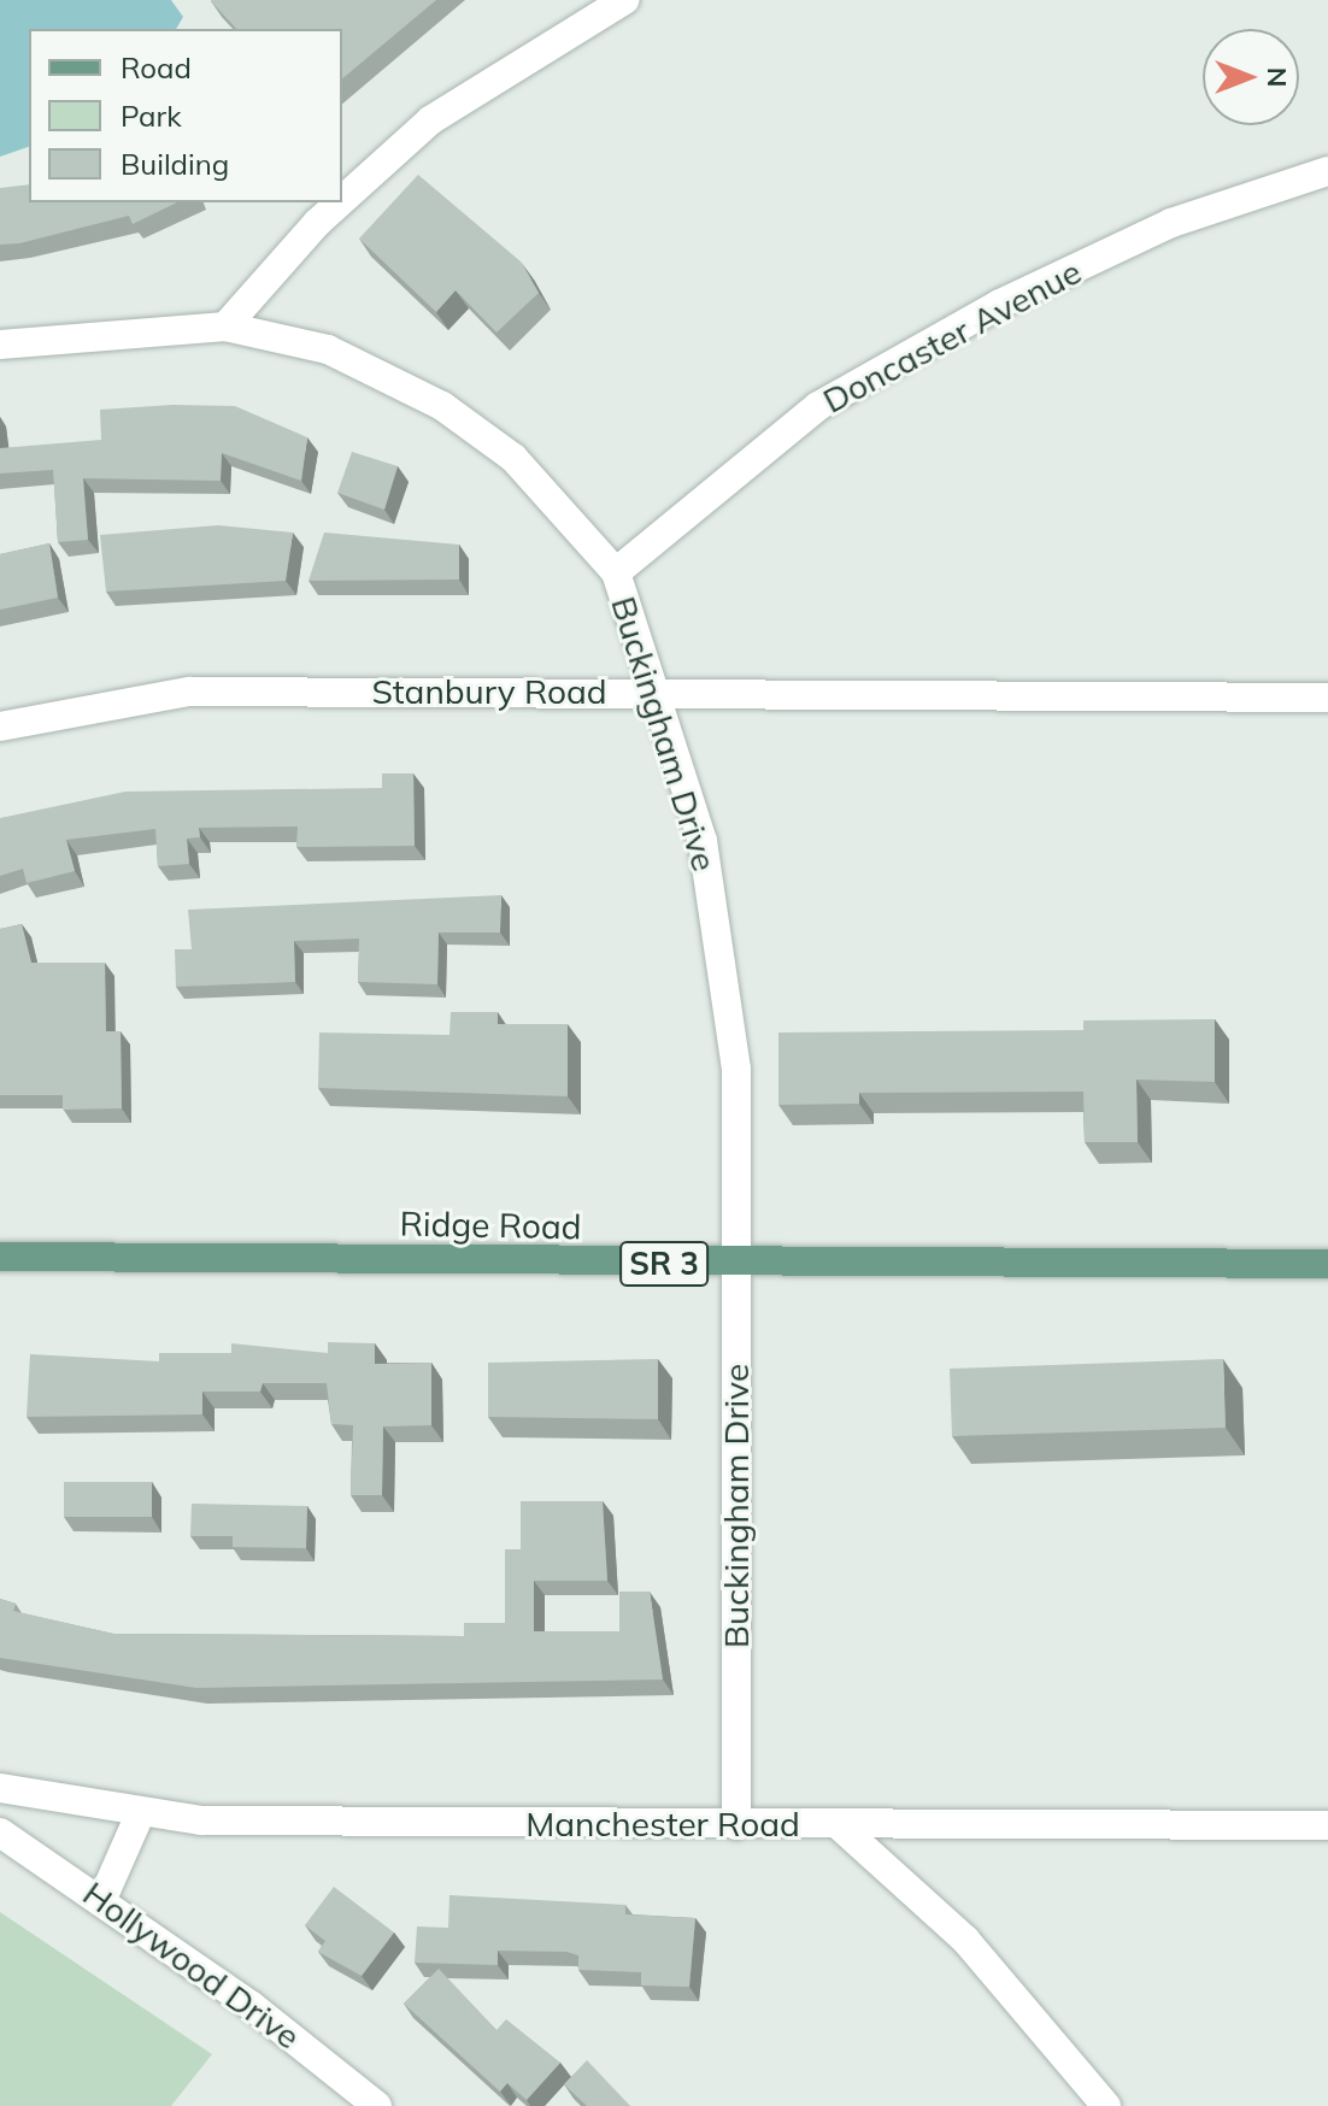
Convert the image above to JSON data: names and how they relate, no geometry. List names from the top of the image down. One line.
{"streets":{"main road":["Ridge Road","SR 3"],"street":["Doncaster Avenue","Stanbury Road","Buckingham Drive","Manchester Road","Hollywood Drive"]},"crossings":[["Doncaster Avenue","Buckingham Drive"],["Stanbury Road","Buckingham Drive"],["Buckingham Drive","Ridge Road"],["Buckingham Drive","Manchester Road"]],"legend":["Road","Park","Building"],"north":"right"}
